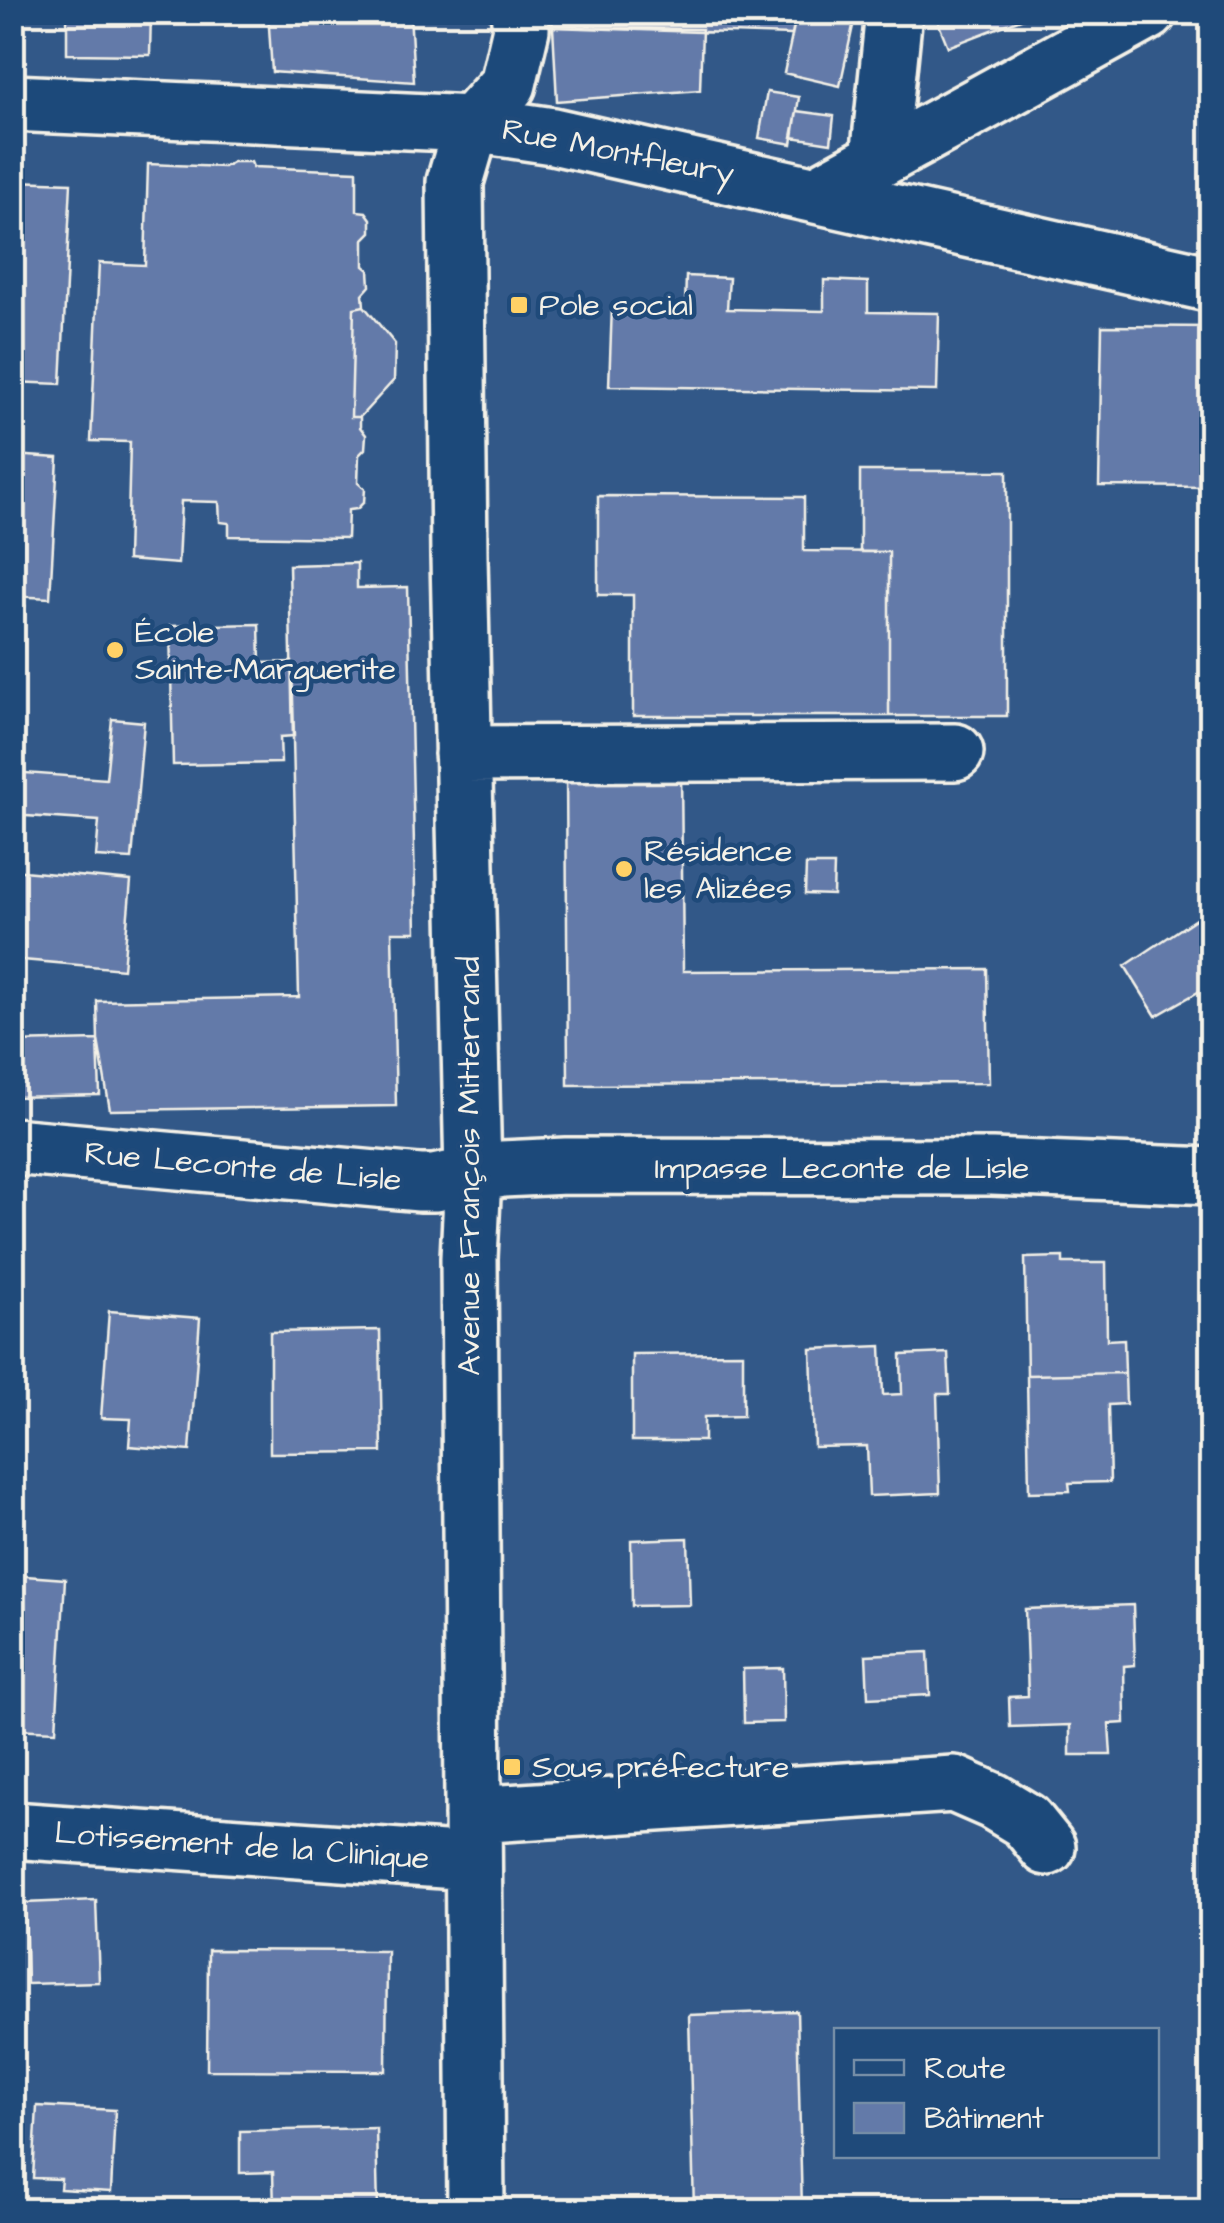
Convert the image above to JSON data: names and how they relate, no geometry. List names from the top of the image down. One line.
{"streets":{"street":["Rue Montfleury","Avenue François Mitterrand","Rue Leconte de Lisle","Impasse Leconte de Lisle","Lotissement de la Clinique"]},"crossings":[["Rue Montfleury","Avenue François Mitterrand"],["Avenue François Mitterrand","Rue Leconte de Lisle"],["Avenue François Mitterrand","Impasse Leconte de Lisle"],["Avenue François Mitterrand","Lotissement de la Clinique"],["Rue Leconte de Lisle","Impasse Leconte de Lisle"]],"places":{"transit":["Pole social","Sous préfecture"],"other":["École Sainte-Marguerite","Résidence les Alizées"]},"legend":["Route","Bâtiment"]}
